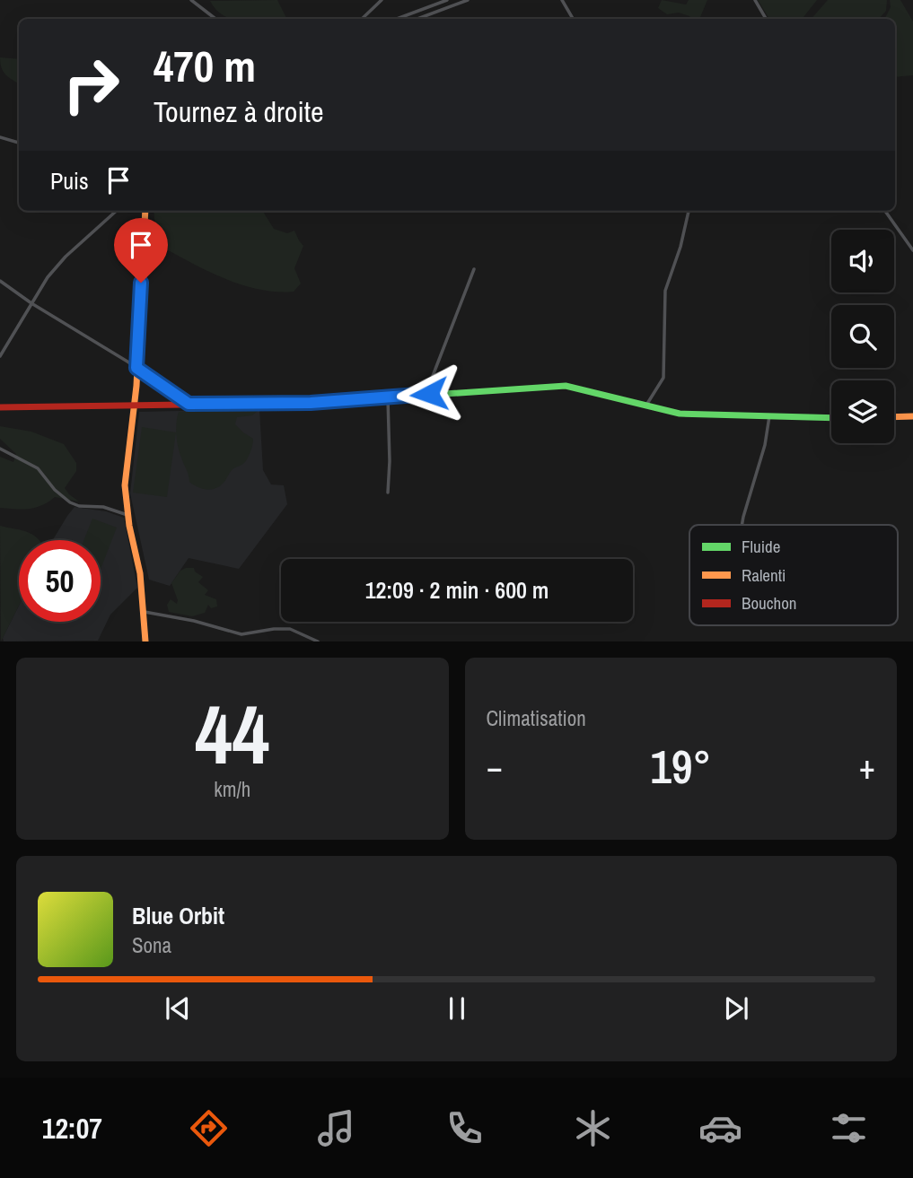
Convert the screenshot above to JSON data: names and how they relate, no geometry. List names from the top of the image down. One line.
{"legend":["Fluide","Ralenti","Bouchon"],"page":{"turn":["470 m","Tournez à droite"],"then":"Puis","limit":"50","trip":"12:09 · 2 min · 600 m","tile":[["44","km/h"],"Climatisation"],"heat":["−","19°","+"],"song":["Blue Orbit","Sona"],"tabs":"12:07"}}
